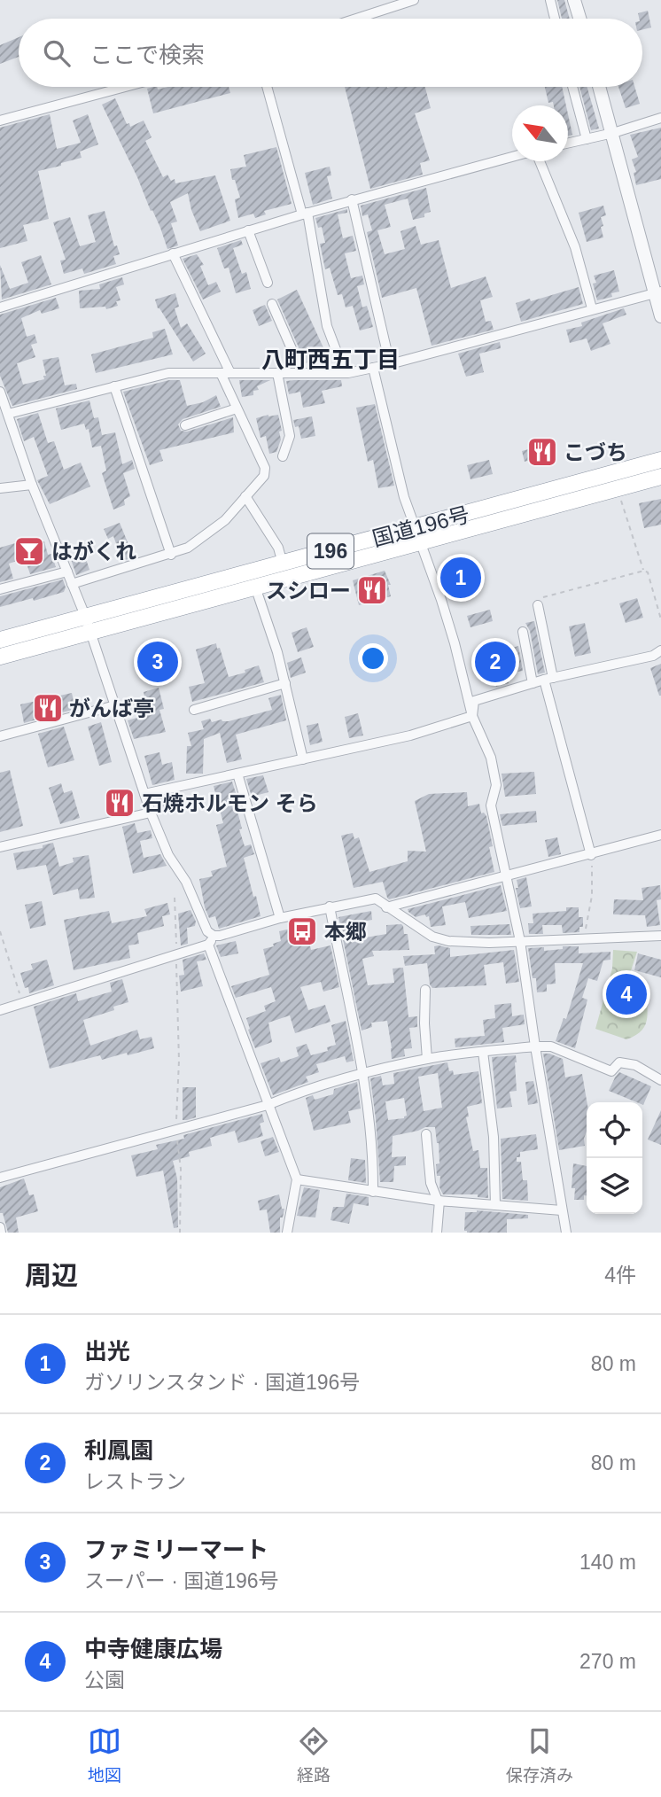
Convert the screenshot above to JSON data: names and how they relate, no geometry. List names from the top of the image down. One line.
{"streets":{"highway":["国道196号","196"]},"districts":["八町西五丁目"],"places":{"restaurant":["こづち","スシロー","がんば亭","石焼ホルモン そら"],"bar":["はがくれ"],"bus stop":["本郷"]},"north":"top left","page":{"search":"ここで検索","pins":["1","2","3","4"],"heading":["周辺","4件"],"list":[{"mark":"1","name":"出光","note":"ガソリンスタンド · 国道196号","value":"80 m"},{"mark":"2","name":"利鳳園","note":"レストラン","value":"80 m"},{"mark":"3","name":"ファミリーマート","note":"スーパー · 国道196号","value":"140 m"},{"mark":"4","name":"中寺健康広場","note":"公園","value":"270 m"}],"nav":["地図","経路","保存済み"]}}
